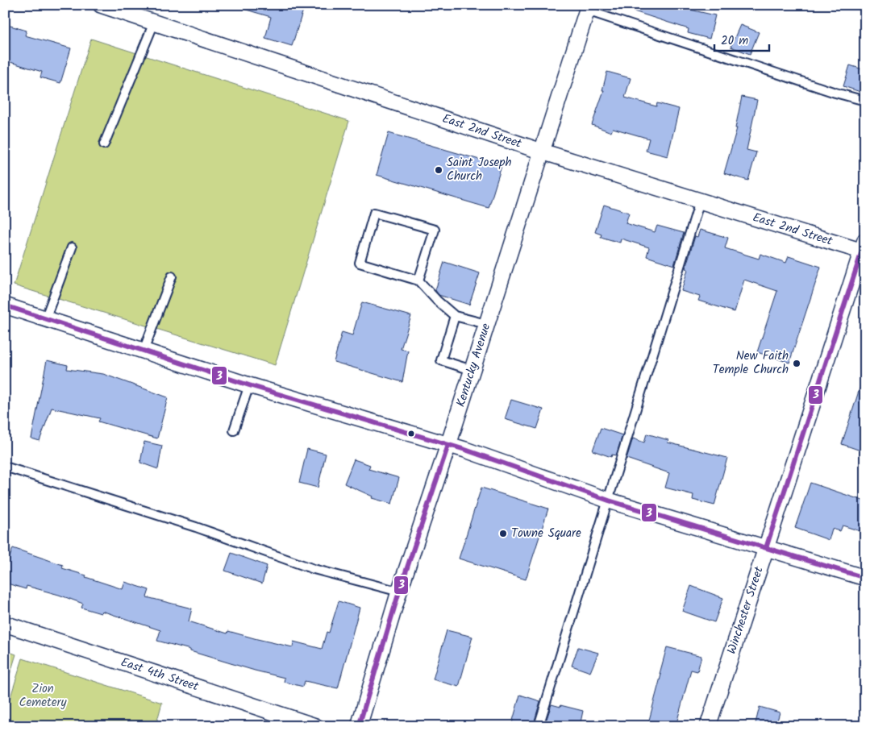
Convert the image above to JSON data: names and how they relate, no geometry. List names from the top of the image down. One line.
{"streets":{"street":["East 2nd Street","Kentucky Avenue","Winchester Street","East 4th Street"]},"crossings":[["East 2nd Street","Kentucky Avenue"],["East 2nd Street","Winchester Street"]],"parks":["Zion Cemetery"],"places":["Saint Joseph Church","New Faith Temple Church","Towne Square"],"lines":["transit line 3"],"scale_bar":"20 m"}
